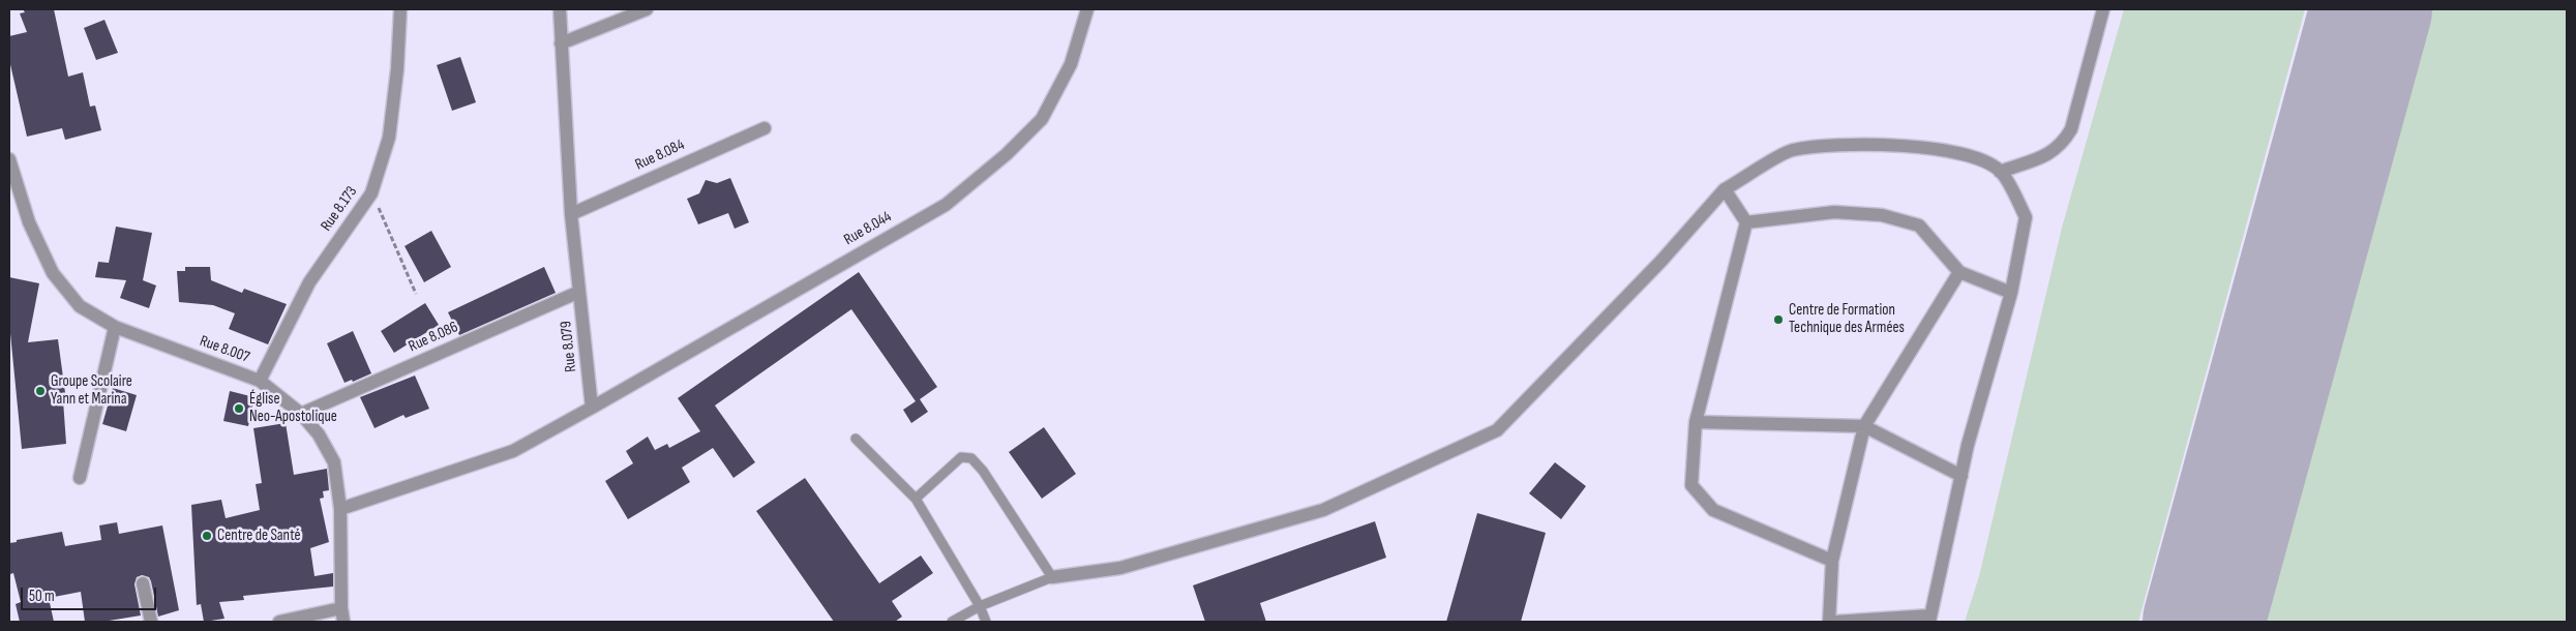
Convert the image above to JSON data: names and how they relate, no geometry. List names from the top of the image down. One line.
{"streets":{"street":["Rue 8.084","Rue 8.173","Rue 8.044","Rue 8.086","Rue 8.079","Rue 8.007"]},"crossings":[["Rue 8.084","Rue 8.079"],["Rue 8.173","Rue 8.007"],["Rue 8.044","Rue 8.079"],["Rue 8.086","Rue 8.079"],["Rue 8.086","Rue 8.007"]],"places":["Centre de Formation Technique des Armées","Groupe Scolaire Yann et Marina","Église Neo-Apostolique","Centre de Santé"],"scale_bar":"50 m"}
